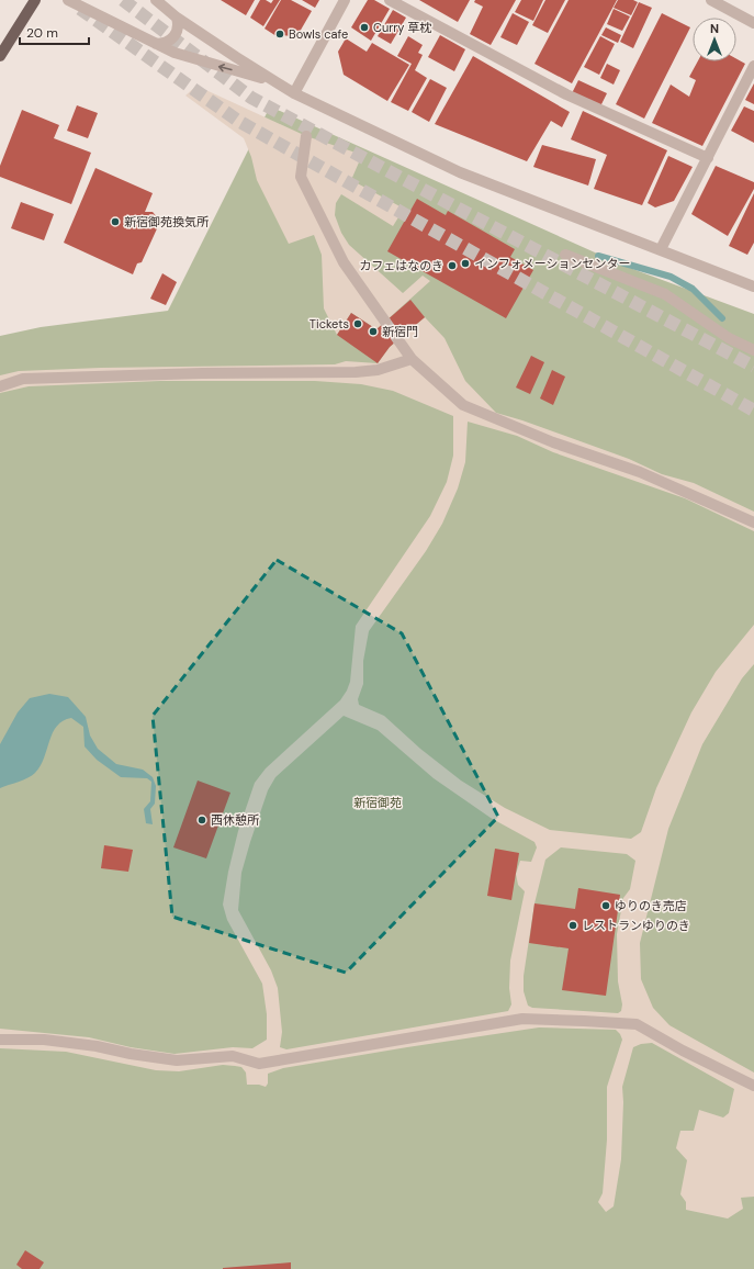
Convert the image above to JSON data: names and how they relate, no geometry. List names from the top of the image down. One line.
{"parks":["新宿御苑"],"places":["Curry 草枕","Bowls cafe","新宿御苑換気所","インフォメーションセンター","カフェはなのき","Tickets","新宿門","西休憩所","ゆりのき売店","レストランゆりのき"],"scale_bar":"20 m","north":"top"}
